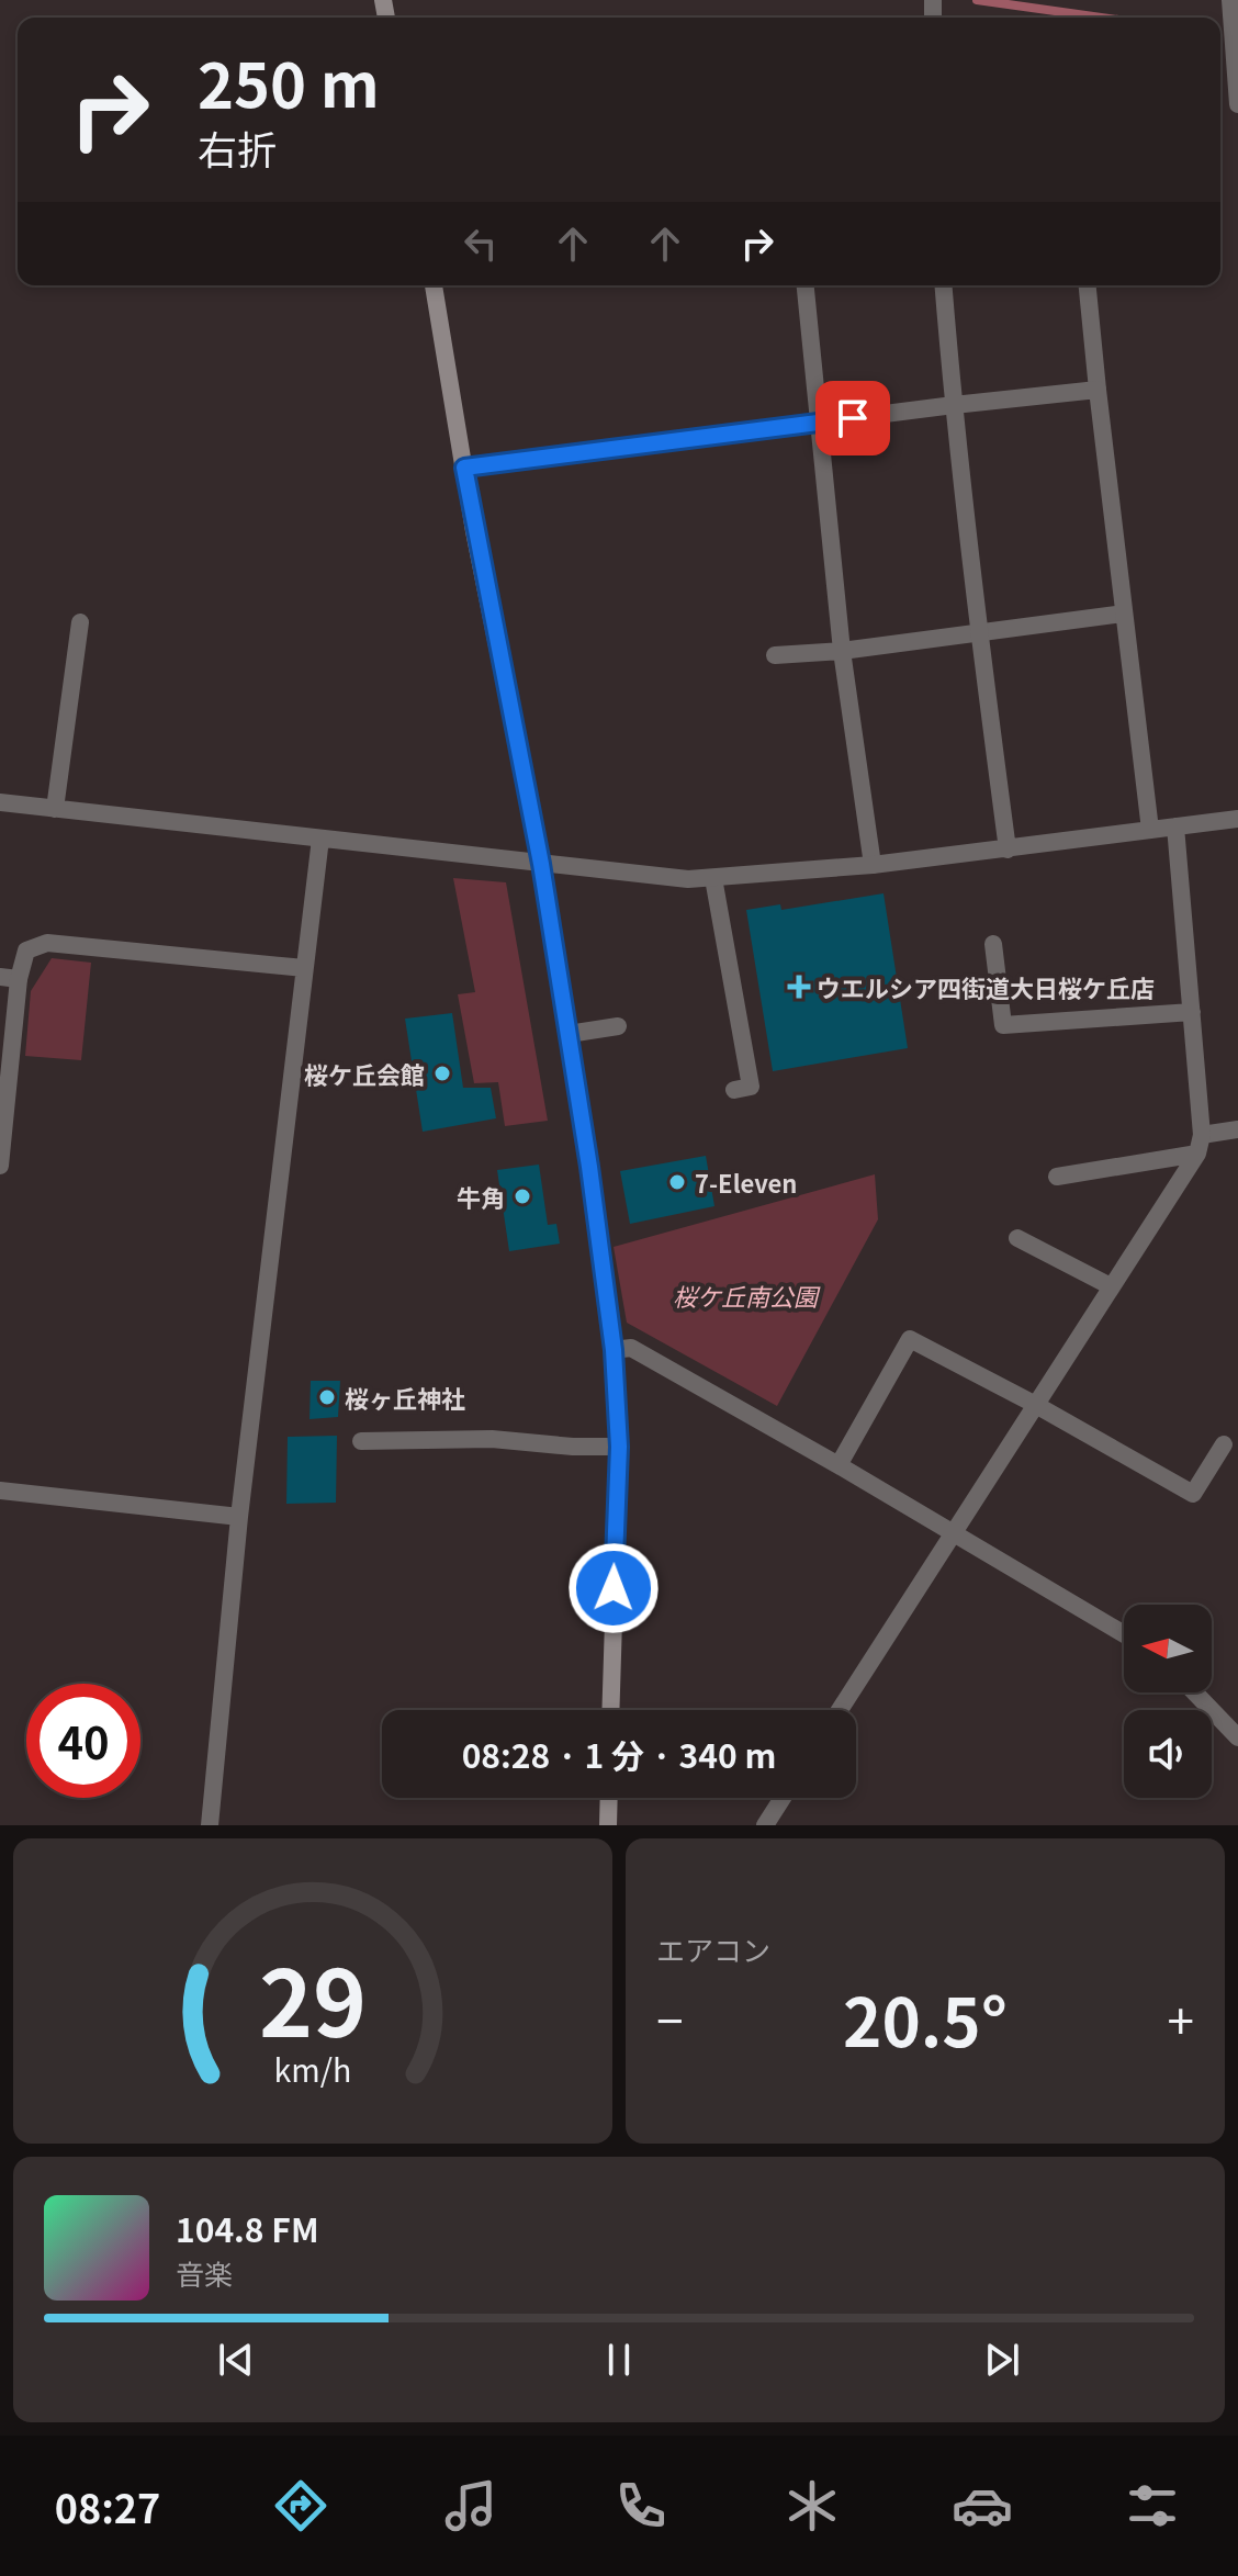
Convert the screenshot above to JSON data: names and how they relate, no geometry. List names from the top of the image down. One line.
{"parks":["桜ケ丘南公園"],"places":{"health":["ウエルシア四街道大日桜ケ丘店"],"other":["桜ケ丘会館","7-Eleven","牛角","桜ヶ丘神社"]},"north":"left","page":{"turn":["250 m","右折"],"limit":"40","trip":"08:28 · 1 分 · 340 m","tile":"エアコン","heat":["−","20.5°","+"],"song":["104.8 FM","音楽"],"tabs":"08:27","gauge":["29","km/h"]}}
